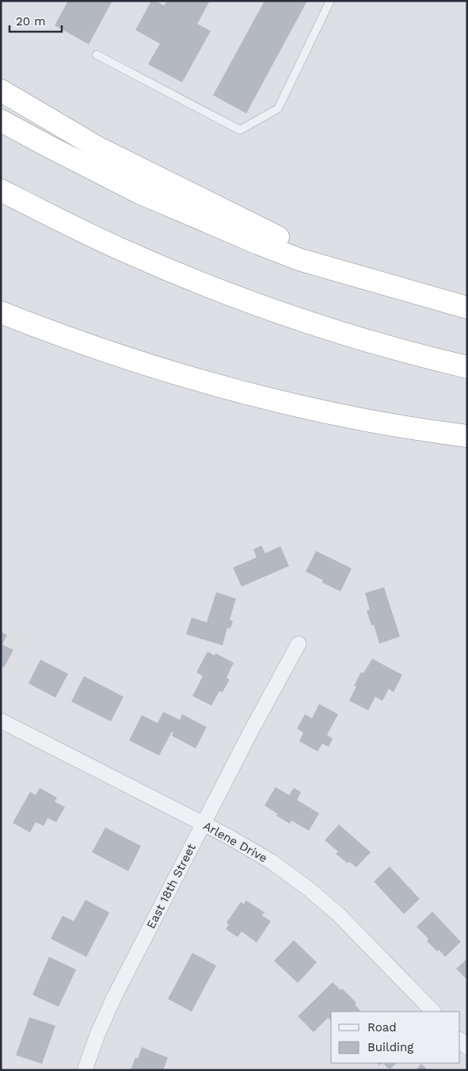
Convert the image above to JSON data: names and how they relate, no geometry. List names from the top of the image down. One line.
{"streets":{"street":["Arlene Drive","East 18th Street"]},"crossings":[["Arlene Drive","East 18th Street"]],"legend":["Road","Building"],"scale_bar":"20 m"}
